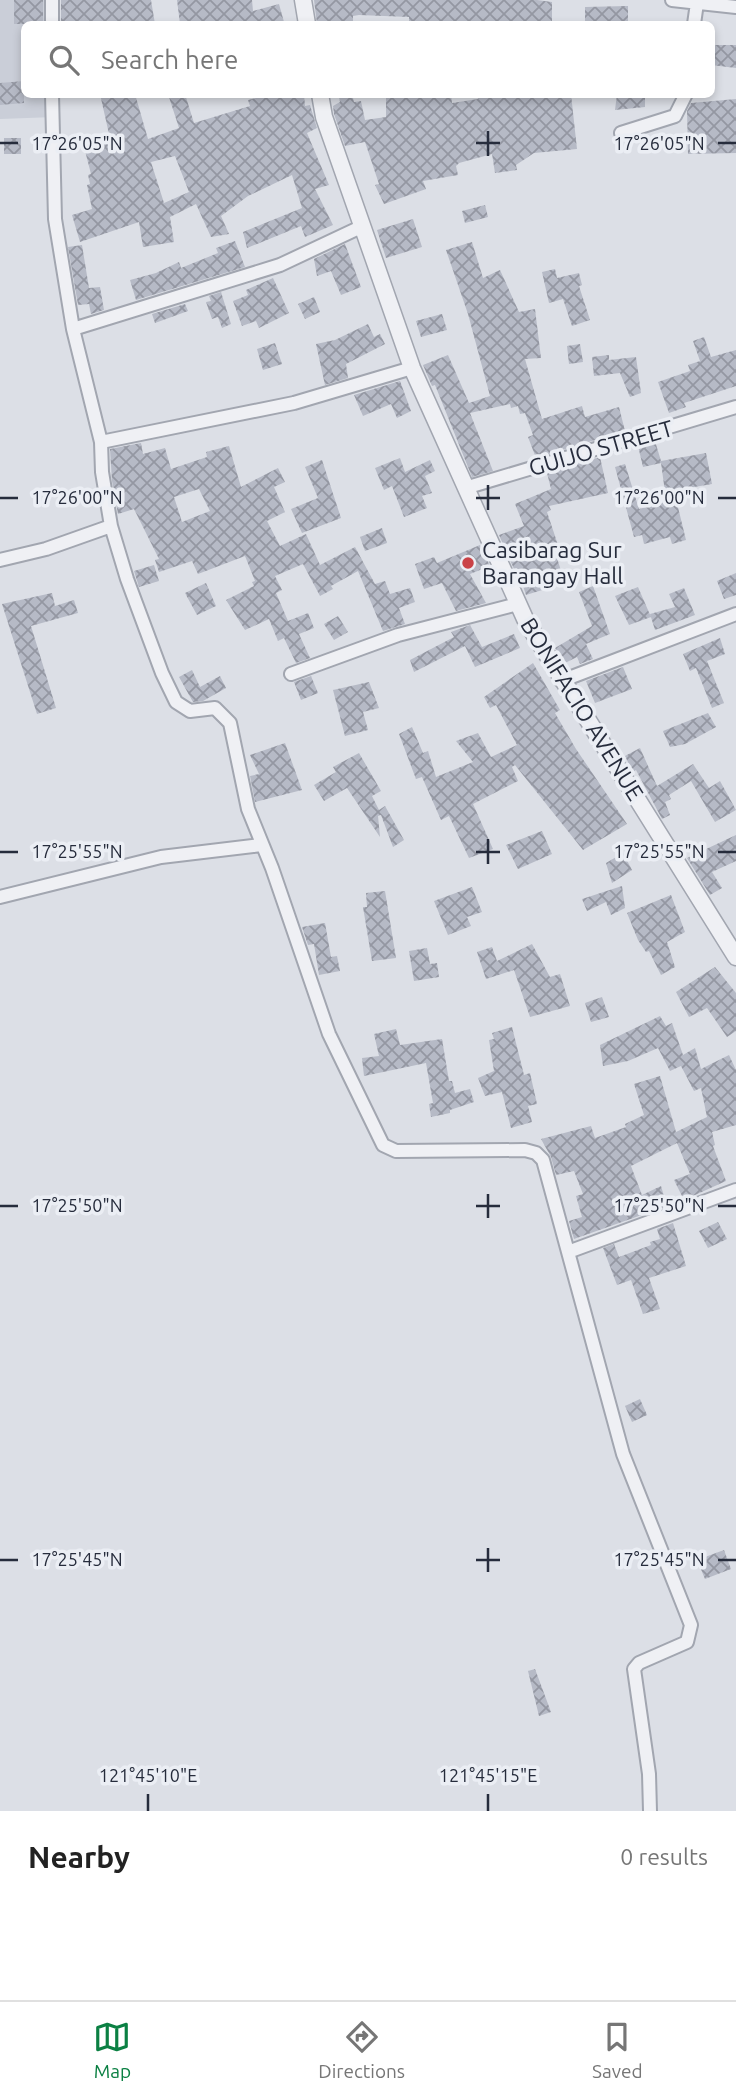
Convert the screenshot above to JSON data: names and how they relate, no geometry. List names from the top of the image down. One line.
{"streets":{"street":["GUIJO STREET","BONIFACIO AVENUE"]},"crossings":[["GUIJO STREET","BONIFACIO AVENUE"]],"places":["Casibarag Sur Barangay Hall"],"page":{"search":"Search here","heading":["Nearby","0 results"],"nav":["Map","Directions","Saved"]},"coordinates":["17°26'05\"N","17°26'00\"N","17°25'55\"N","17°25'50\"N","17°25'45\"N","121°45'10\"E","121°45'15\"E"]}
